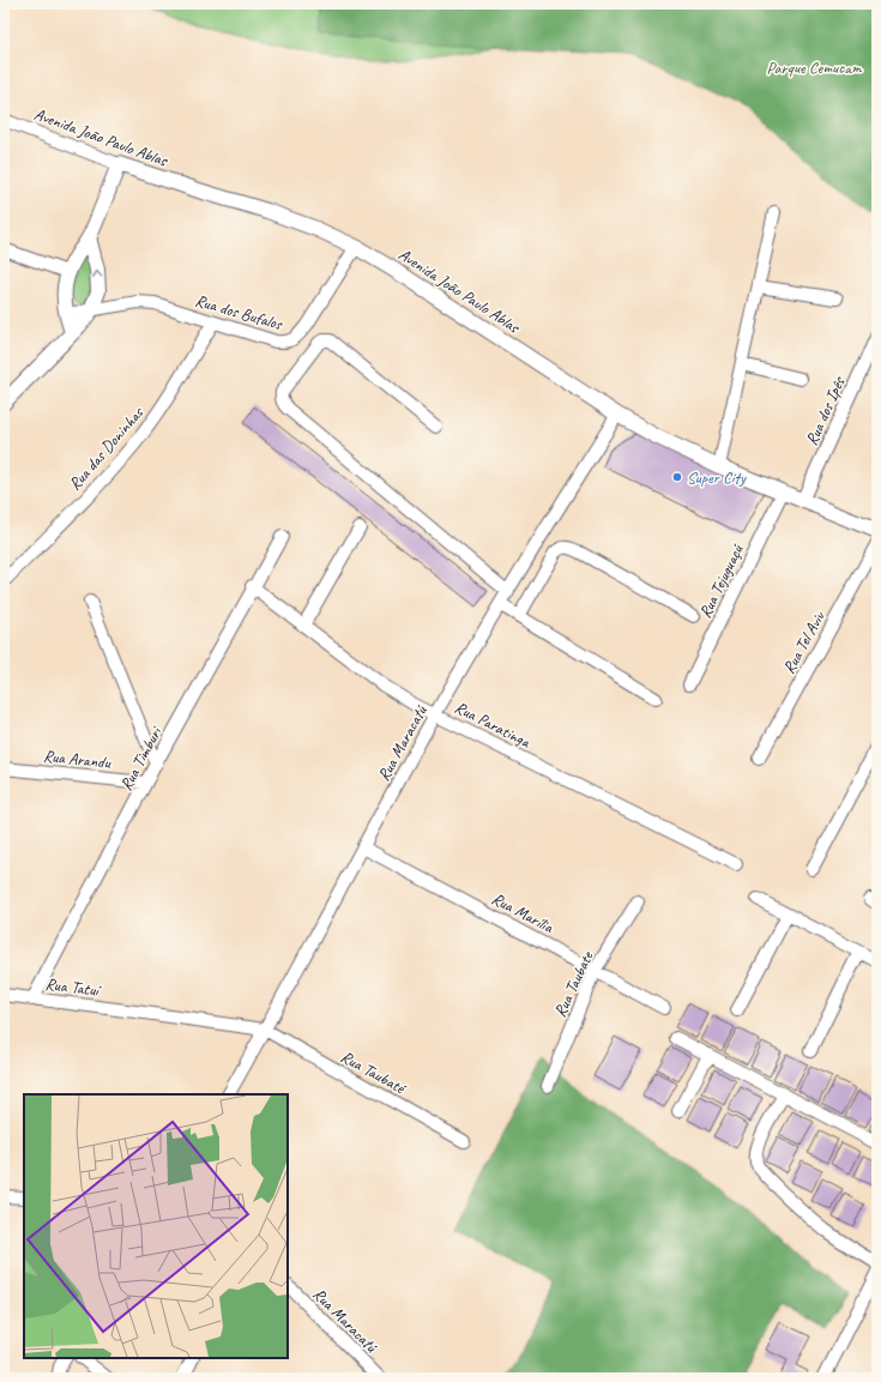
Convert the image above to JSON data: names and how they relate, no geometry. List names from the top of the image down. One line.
{"streets":{"street":["Avenida João Paulo Ablas","Rua dos Bufalos","Rua dos Ipês","Rua das Doninhas","Rua Tejuguaçú","Rua Tel Aviv","Rua Paratinga","Rua Maracatú","Rua Arandu","Rua Timburi","Rua Marília","Rua Taubate","Rua Tatuí","Rua Taubaté"]},"crossings":[["Avenida João Paulo Ablas","Rua dos Bufalos"],["Avenida João Paulo Ablas","Rua dos Ipês"],["Avenida João Paulo Ablas","Rua Tejuguaçú"],["Avenida João Paulo Ablas","Rua Maracatú"],["Rua dos Bufalos","Rua das Doninhas"],["Rua Paratinga","Rua Maracatú"],["Rua Paratinga","Rua Timburi"],["Rua Maracatú","Rua Marília"],["Rua Maracatú","Rua Tatuí"],["Rua Maracatú","Rua Taubaté"],["Rua Arandu","Rua Timburi"],["Rua Timburi","Rua Tatuí"],["Rua Marília","Rua Taubate"],["Rua Tatuí","Rua Taubaté"]],"parks":["Parque Cemucam"],"places":["Super City"]}
